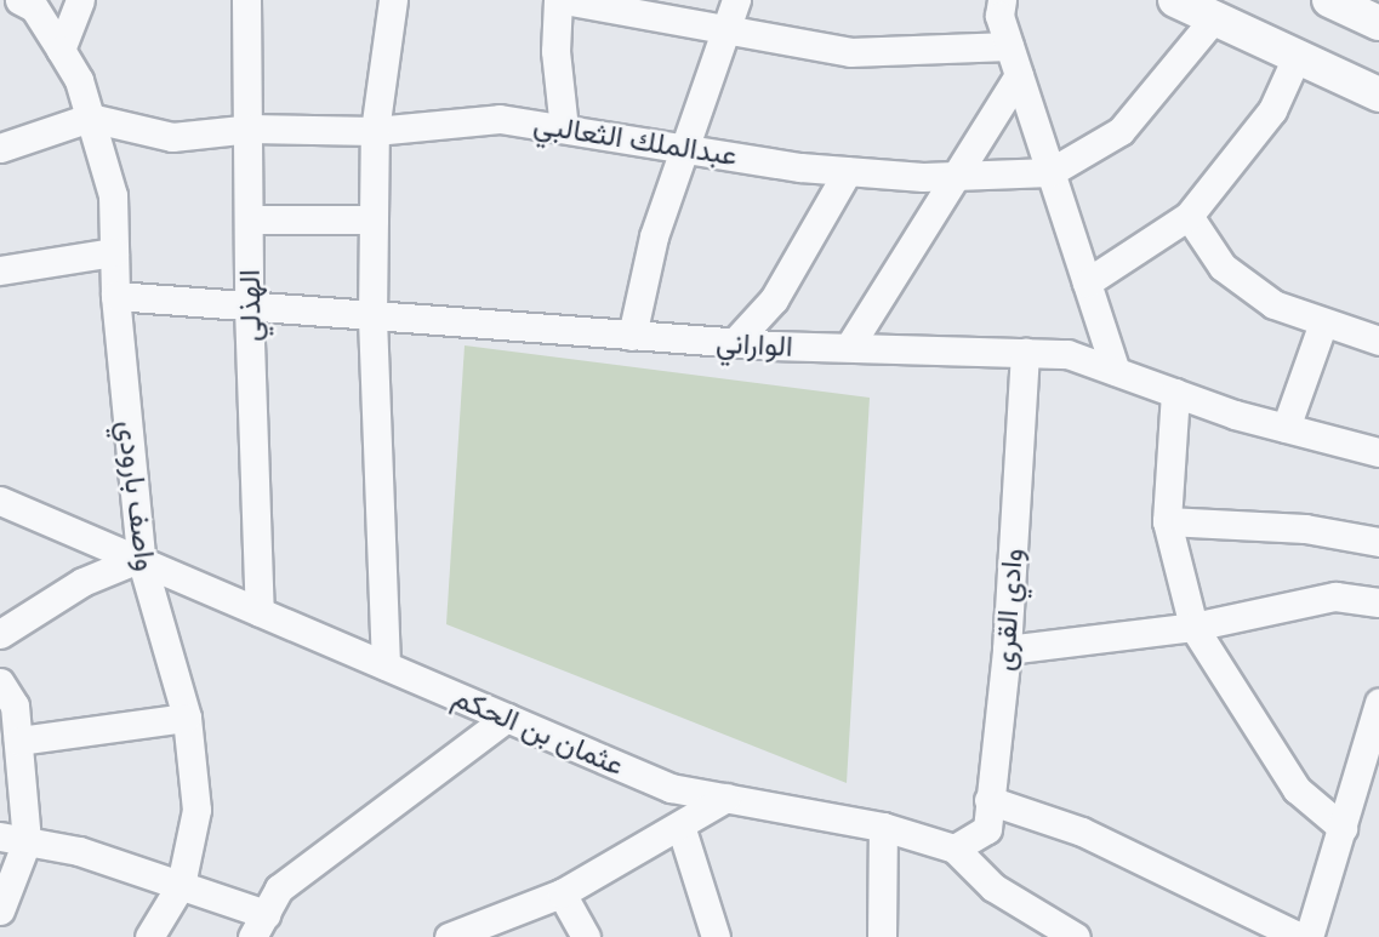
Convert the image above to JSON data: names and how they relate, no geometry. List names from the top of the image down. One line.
{"streets":{"street":["عبدالملك الثعالبي","الهذلي","الواراني","واصف بارودي","وادي القرى","عثمان بن الحكم"]},"crossings":[["عبدالملك الثعالبي","الهذلي"],["عبدالملك الثعالبي","واصف بارودي"],["الهذلي","الواراني"],["الهذلي","عثمان بن الحكم"],["الواراني","واصف بارودي"],["الواراني","وادي القرى"],["واصف بارودي","عثمان بن الحكم"],["وادي القرى","عثمان بن الحكم"]]}
